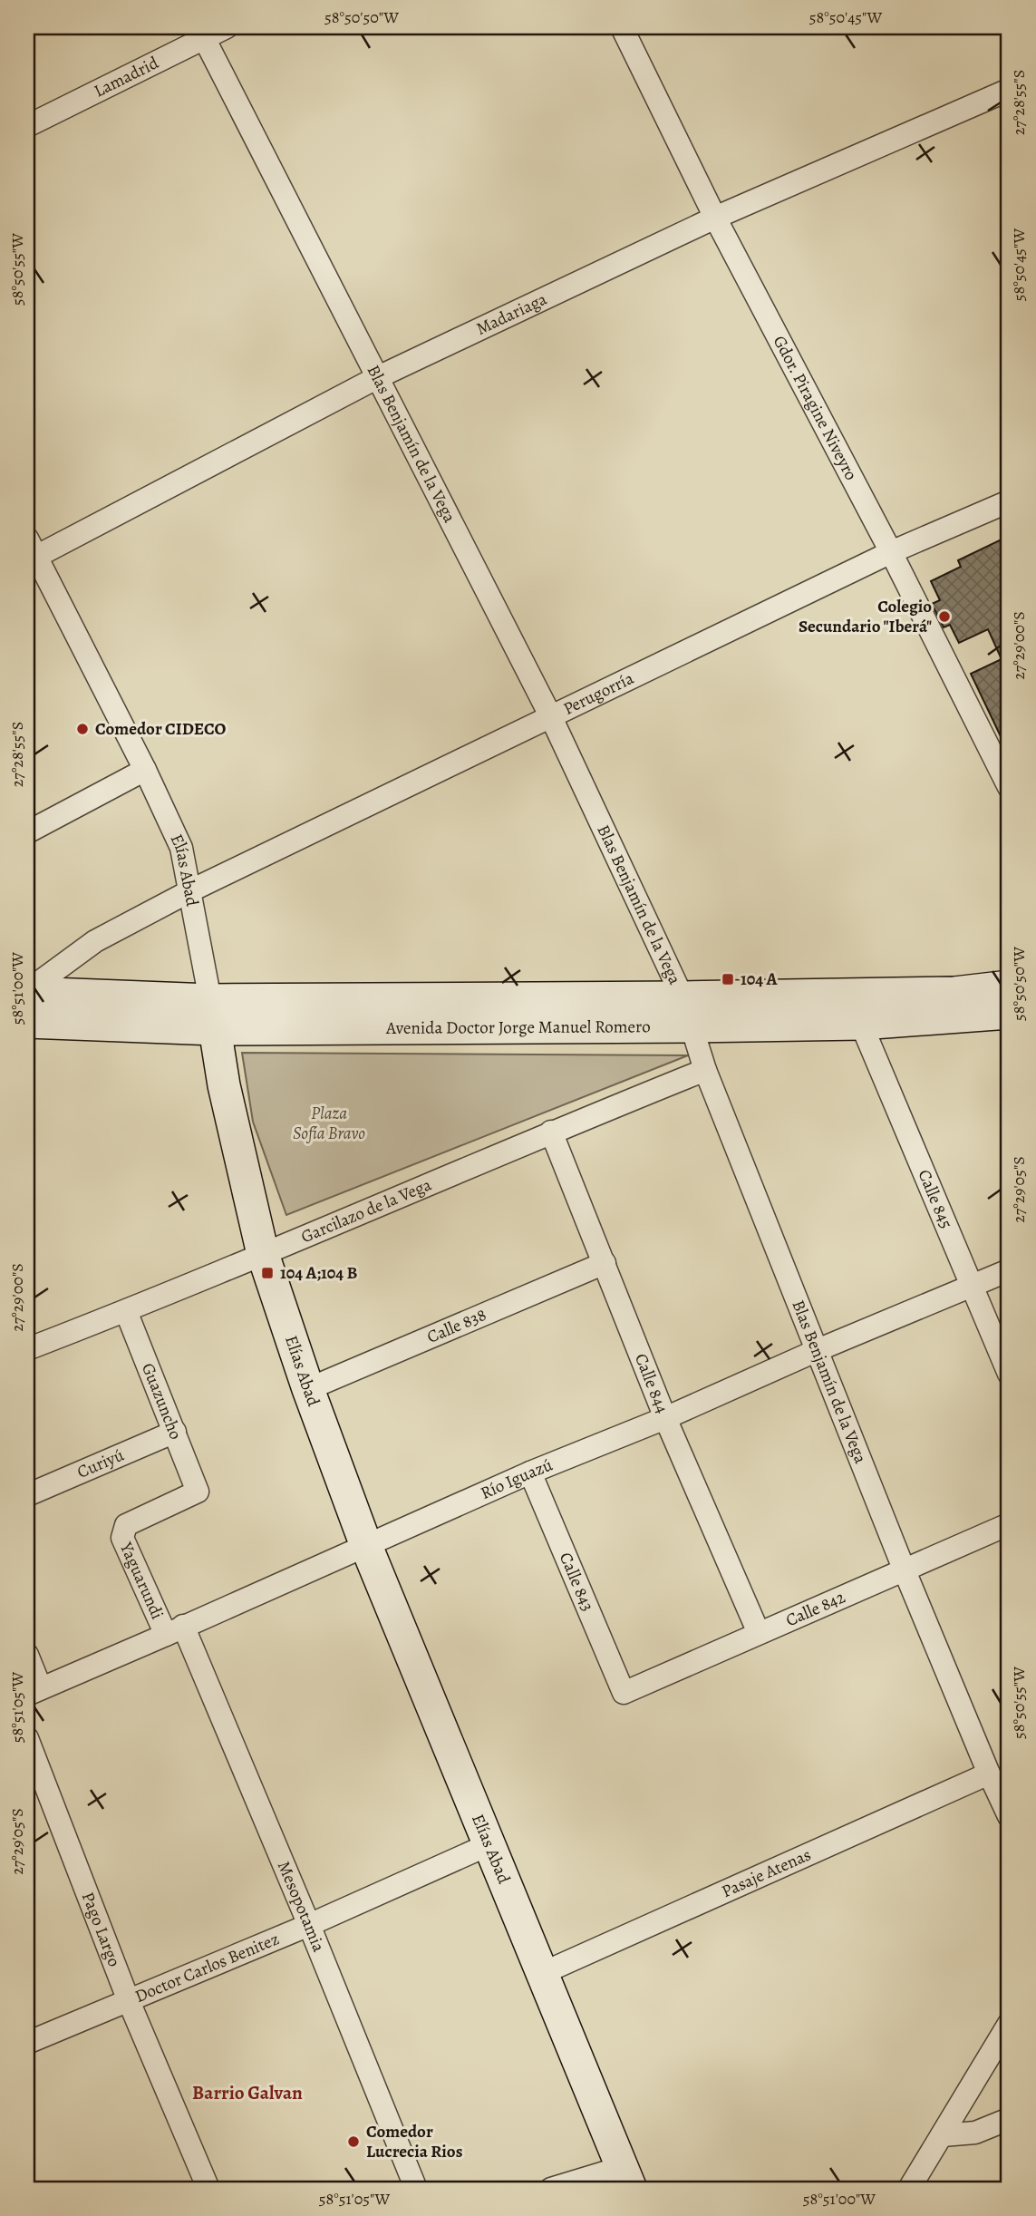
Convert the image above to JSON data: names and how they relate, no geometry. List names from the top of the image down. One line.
{"streets":{"main road":["Elías Abad","Avenida Doctor Jorge Manuel Romero"],"street":["Lamadrid","Madariaga","Gdor. Piragine Niveyro","Blas Benjamín de la Vega","Perugorría","Calle 845","Garcilazo de la Vega","Calle 838","Calle 844","Guazuncho","Curiyú","Río Iguazú","Yaguarundi","Calle 843","Calle 842","Pasaje Atenas","Mesopotamia","Pago Largo","Doctor Carlos Benitez"]},"crossings":[["Lamadrid","Blas Benjamín de la Vega"],["Madariaga","Gdor. Piragine Niveyro"],["Madariaga","Blas Benjamín de la Vega"],["Madariaga","Elías Abad"],["Gdor. Piragine Niveyro","Perugorría"],["Blas Benjamín de la Vega","Perugorría"],["Blas Benjamín de la Vega","Avenida Doctor Jorge Manuel Romero"],["Blas Benjamín de la Vega","Garcilazo de la Vega"],["Blas Benjamín de la Vega","Río Iguazú"],["Blas Benjamín de la Vega","Calle 842"],["Blas Benjamín de la Vega","Pasaje Atenas"],["Perugorría","Elías Abad"],["Perugorría","Avenida Doctor Jorge Manuel Romero"],["Elías Abad","Avenida Doctor Jorge Manuel Romero"],["Elías Abad","Garcilazo de la Vega"],["Elías Abad","Calle 838"],["Elías Abad","Río Iguazú"],["Elías Abad","Pasaje Atenas"],["Elías Abad","Doctor Carlos Benitez"],["Avenida Doctor Jorge Manuel Romero","Calle 845"],["Calle 845","Río Iguazú"],["Garcilazo de la Vega","Calle 844"],["Garcilazo de la Vega","Guazuncho"],["Calle 838","Calle 844"],["Calle 844","Río Iguazú"],["Calle 844","Calle 842"],["Guazuncho","Curiyú"],["Guazuncho","Yaguarundi"],["Río Iguazú","Yaguarundi"],["Río Iguazú","Calle 843"],["Río Iguazú","Mesopotamia"],["Yaguarundi","Mesopotamia"],["Calle 843","Calle 842"],["Mesopotamia","Doctor Carlos Benitez"],["Pago Largo","Doctor Carlos Benitez"]],"districts":["Barrio Galvan"],"parks":["Plaza Sofía Bravo"],"places":{"other":["Colegio Secundario \"Iberá\"","Comedor CIDECO","Comedor Lucrecia Rios"],"transit":["104 A","104 A;104 B"]},"coordinates":["58°50'50\"W","58°50'45\"W","27°28'55\"S","58°50'55\"W","27°29'00\"S","58°51'00\"W","27°29'05\"S","58°51'05\"W"]}
